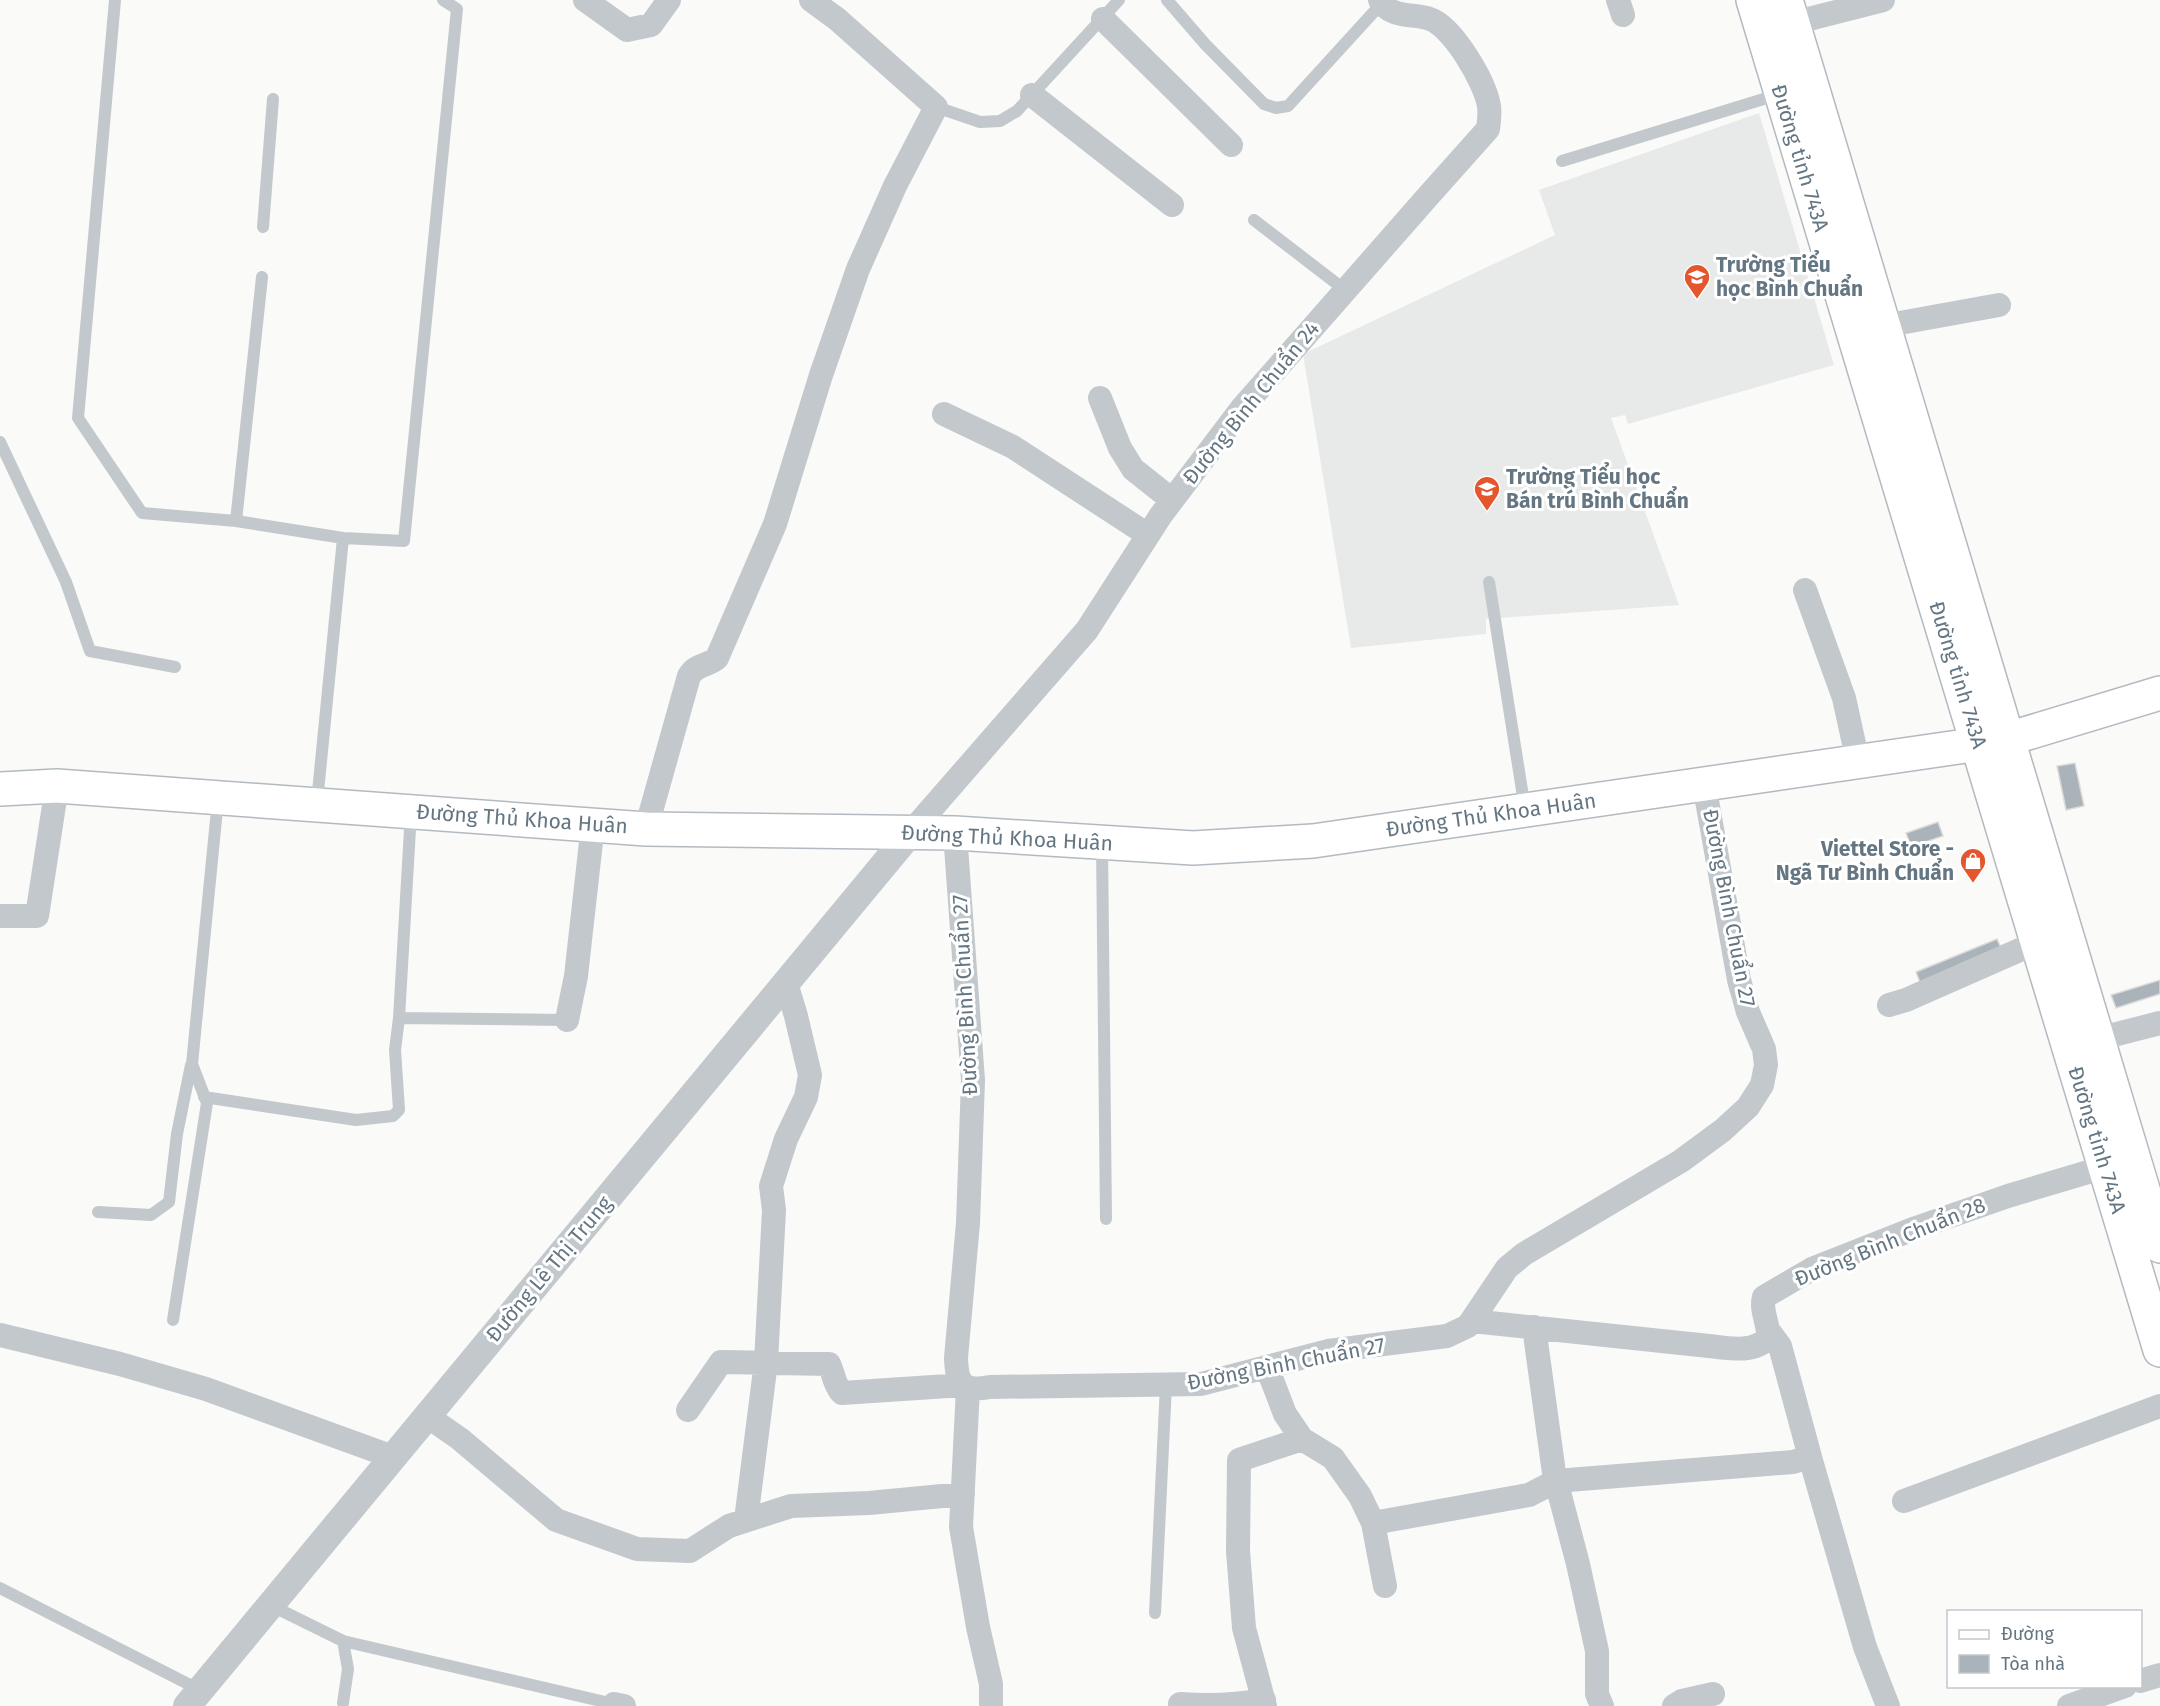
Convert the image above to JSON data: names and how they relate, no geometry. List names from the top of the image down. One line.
{"streets":{"main road":["Đường tỉnh 743A","Đường Thủ Khoa Huân"],"street":["Đường Bình Chuẩn 24","Đường Bình Chuẩn 27","Đường Bình Chuẩn 28","Đường Lê Thị Trung"]},"crossings":[["Đường tỉnh 743A","Đường Thủ Khoa Huân"],["Đường tỉnh 743A","Đường Bình Chuẩn 28"],["Đường Bình Chuẩn 24","Đường Thủ Khoa Huân"],["Đường Bình Chuẩn 24","Đường Lê Thị Trung"],["Đường Thủ Khoa Huân","Đường Bình Chuẩn 27"],["Đường Thủ Khoa Huân","Đường Lê Thị Trung"]],"places":{"school or university":["Trường Tiểu học Bình Chuẩn","Trường Tiểu học Bán trú Bình Chuẩn"],"shop":["Viettel Store - Ngã Tư Bình Chuẩn"]},"legend":["Đường","Tòa nhà"]}
